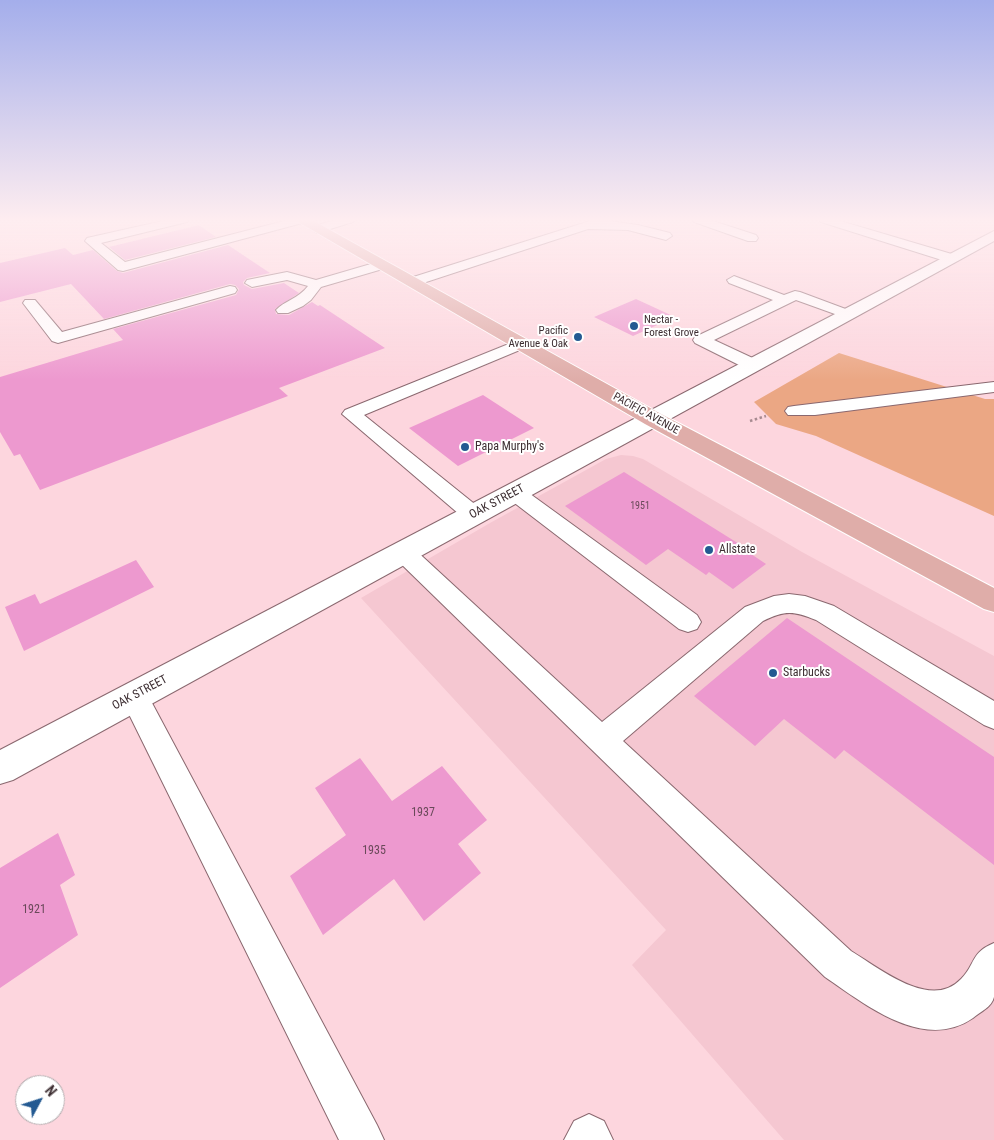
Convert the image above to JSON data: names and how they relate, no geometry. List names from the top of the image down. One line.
{"streets":{"main road":["PACIFIC AVENUE"],"street":["OAK STREET"]},"crossings":[["PACIFIC AVENUE","OAK STREET"]],"places":["Nectar - Forest Grove","Pacific Avenue & Oak","Papa Murphy's","Allstate","Starbucks"],"house_numbers":["1951","1937","1935","1921"],"north":"top right"}
